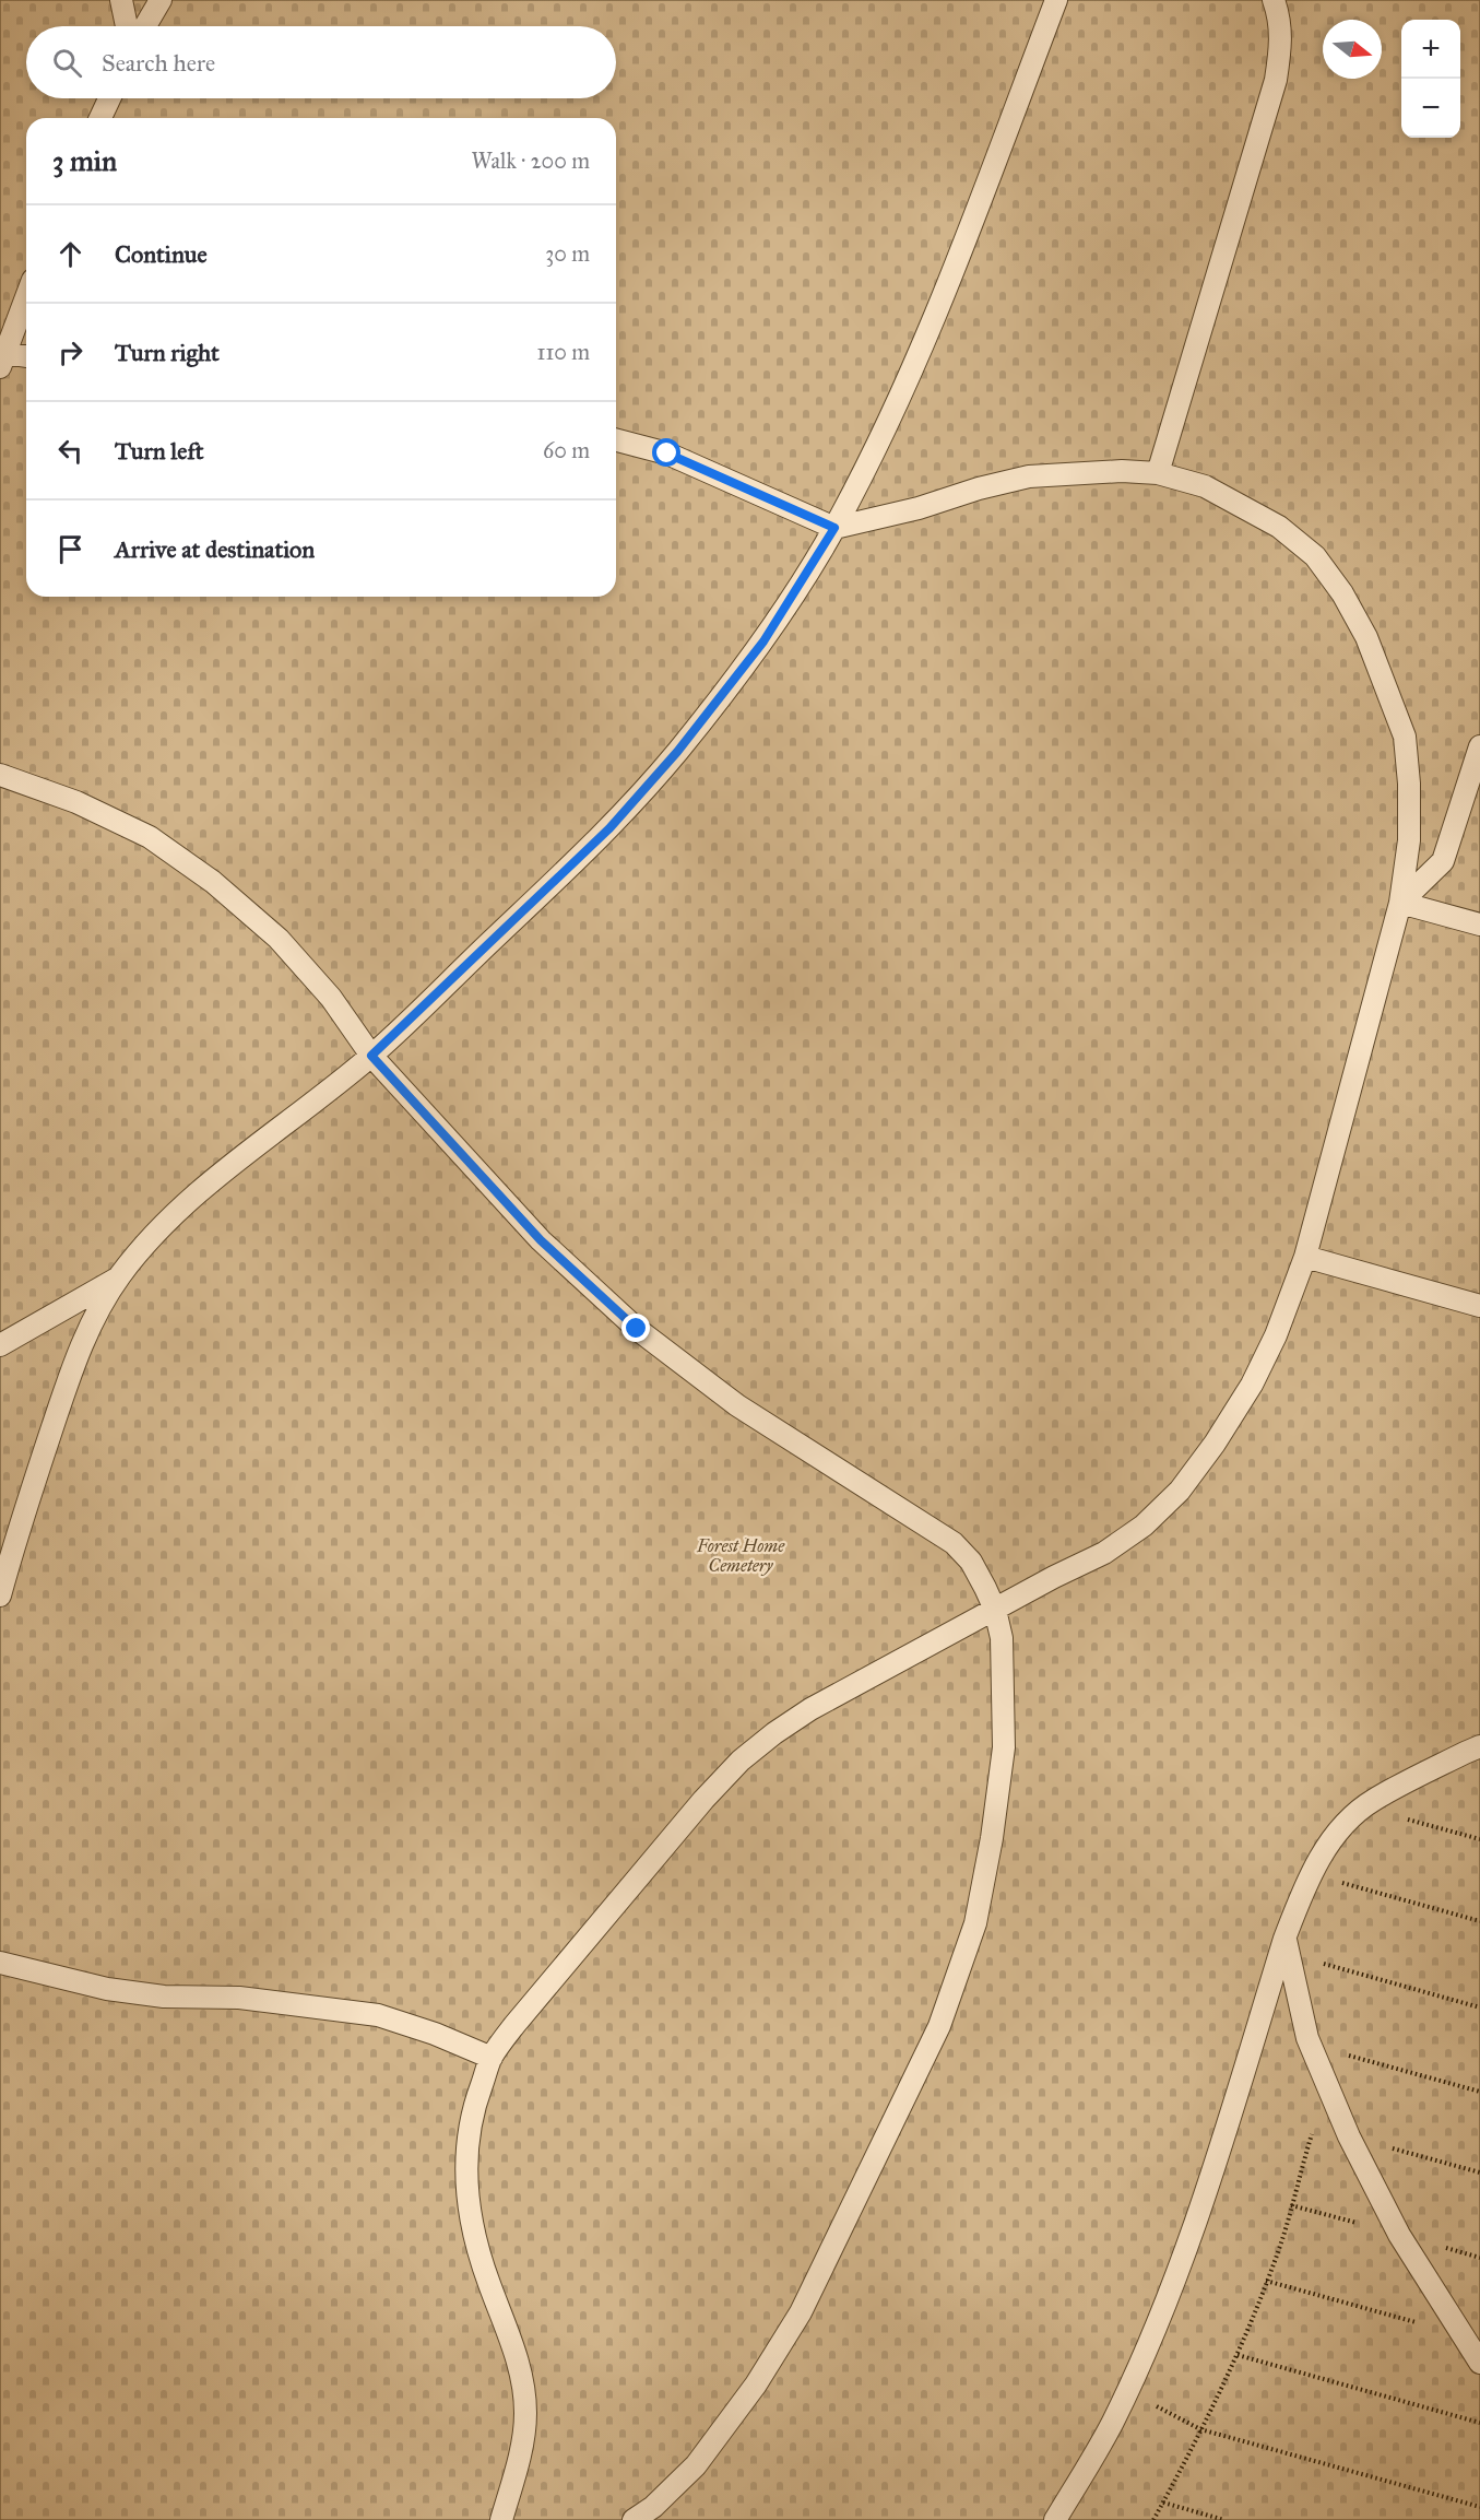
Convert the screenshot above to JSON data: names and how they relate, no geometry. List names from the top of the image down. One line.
{"parks":["Forest Home Cemetery"],"north":"right","page":{"map_buttons":["+","−"],"search":"Search here","heading":["3 min","Walk · 200 m"],"list":[["Continue","30 m"],["Turn right","110 m"],["Turn left","60 m"],"Arrive at destination"]}}
